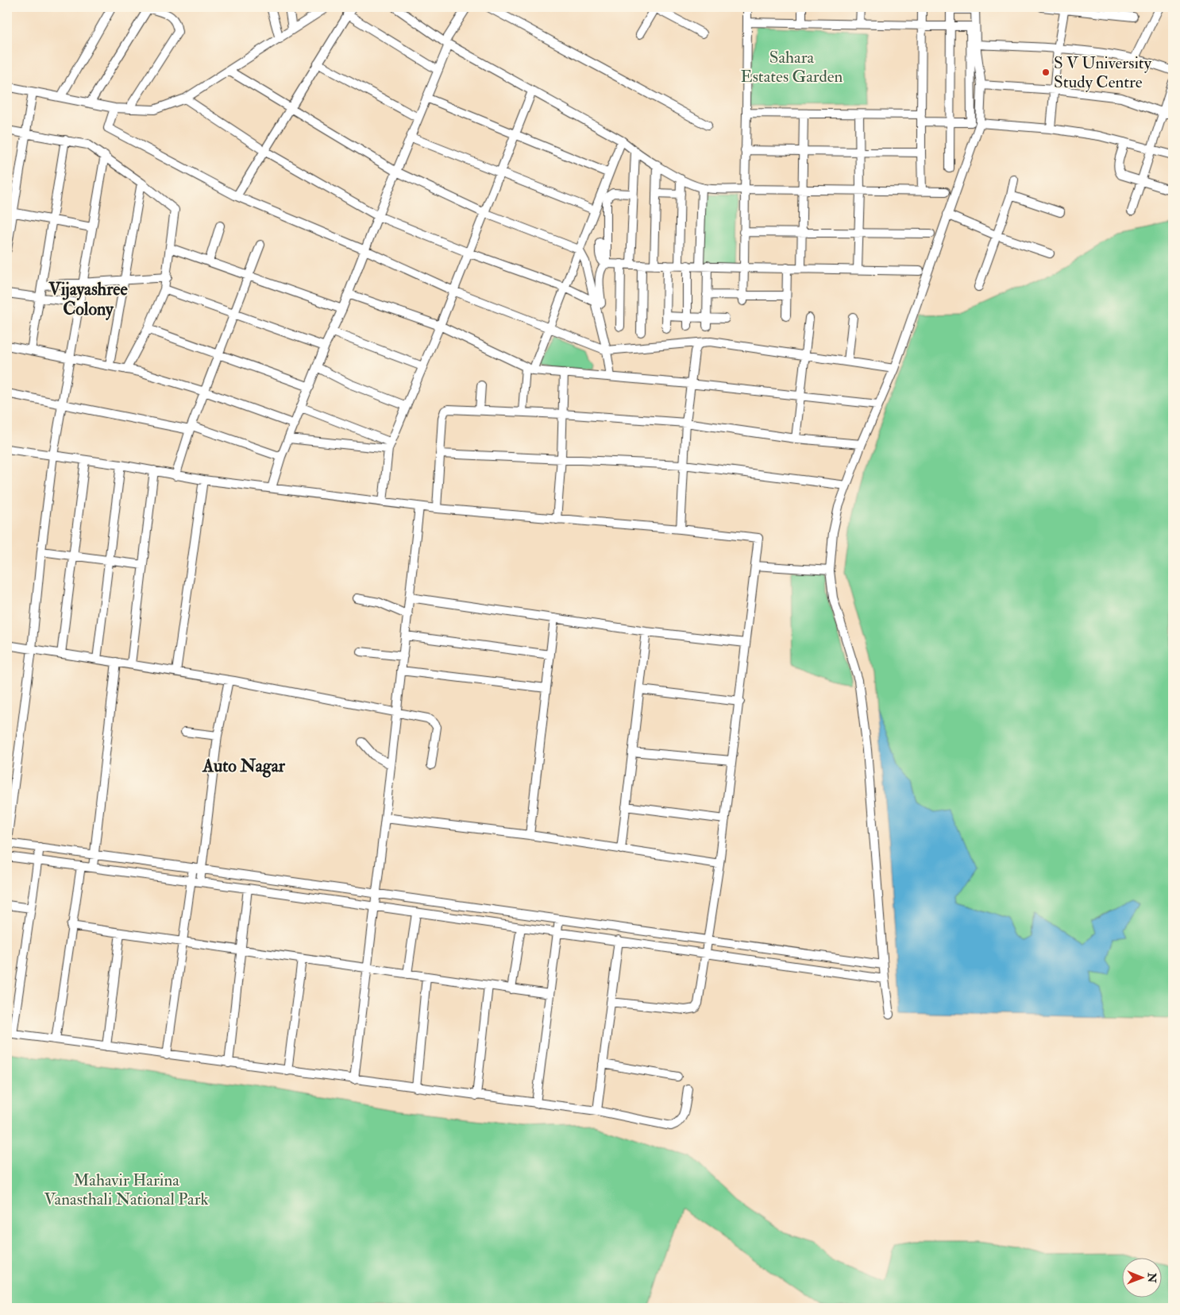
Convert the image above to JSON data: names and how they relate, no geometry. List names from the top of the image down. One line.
{"districts":["Vijayashree Colony","Auto Nagar"],"parks":["Sahara Estates Garden","Mahavir Harina Vanasthali National Park"],"places":["S V University Study Centre"],"north":"right"}
